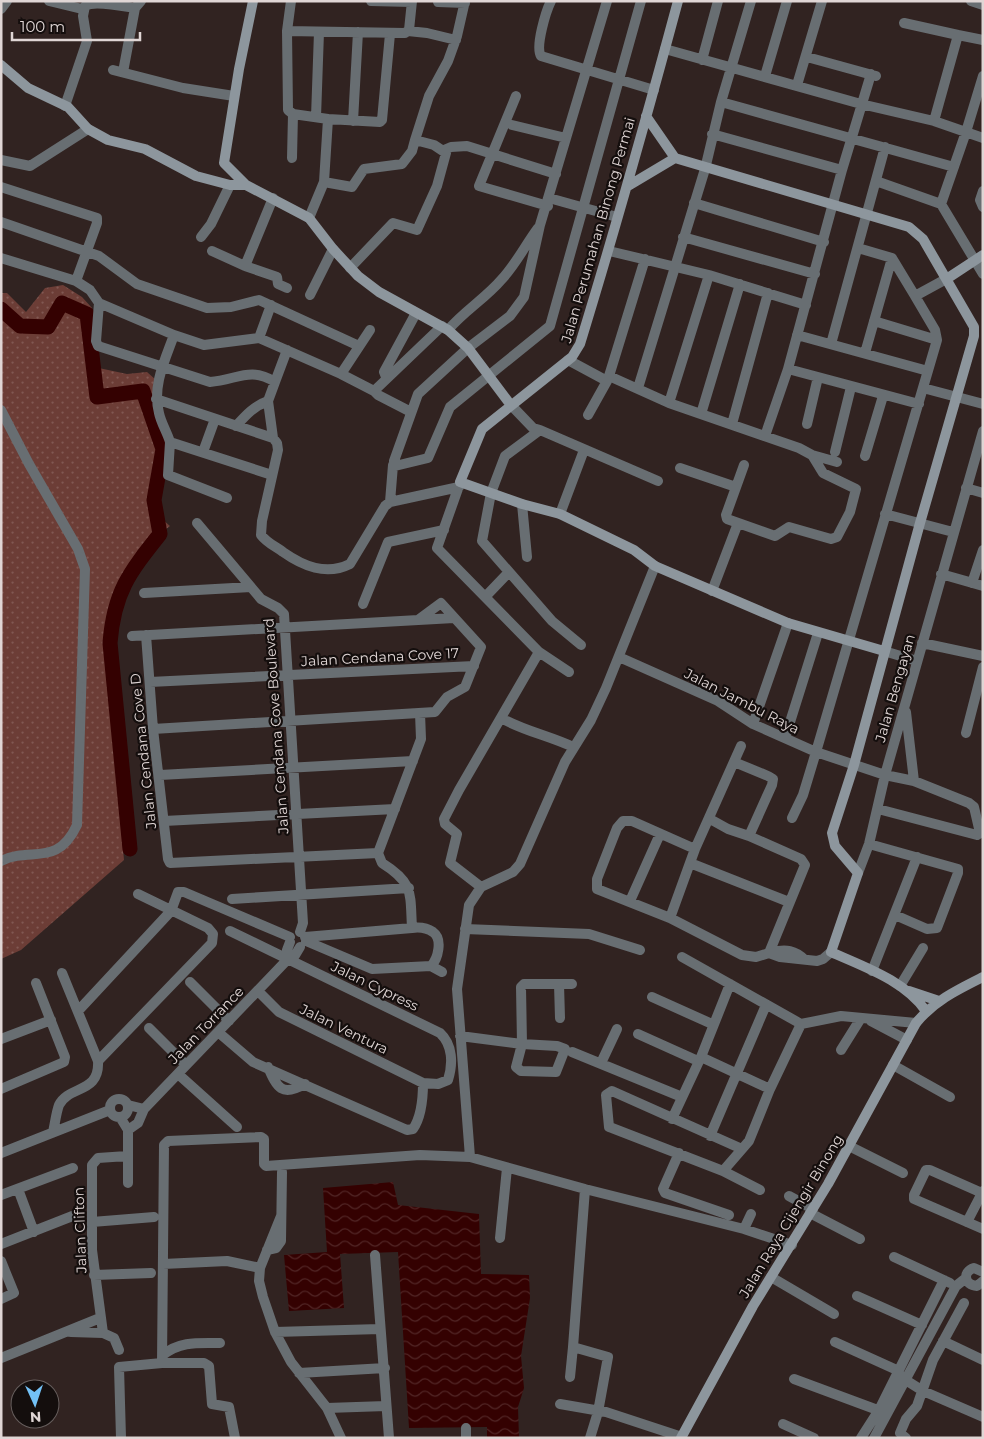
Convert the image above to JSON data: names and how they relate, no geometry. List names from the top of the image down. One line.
{"streets":{"street":["Jalan Perumahan Binong Permai","Jalan Cendana Cove 17","Jalan Bengayan","Jalan Jambu Raya","Jalan Cendana Cove Boulevard","Jalan Cendana Cove D","Jalan Cypress","Jalan Torrance","Jalan Ventura","Jalan Raya Cijengir Binong","Jalan Clifton"]},"crossings":[["Jalan Cendana Cove 17","Jalan Cendana Cove Boulevard"],["Jalan Cendana Cove 17","Jalan Cendana Cove D"],["Jalan Bengayan","Jalan Jambu Raya"],["Jalan Cendana Cove Boulevard","Jalan Cendana Cove D"],["Jalan Cendana Cove Boulevard","Jalan Torrance"],["Jalan Cypress","Jalan Torrance"],["Jalan Cypress","Jalan Ventura"],["Jalan Torrance","Jalan Ventura"]],"scale_bar":"100 m","north":"bottom"}
